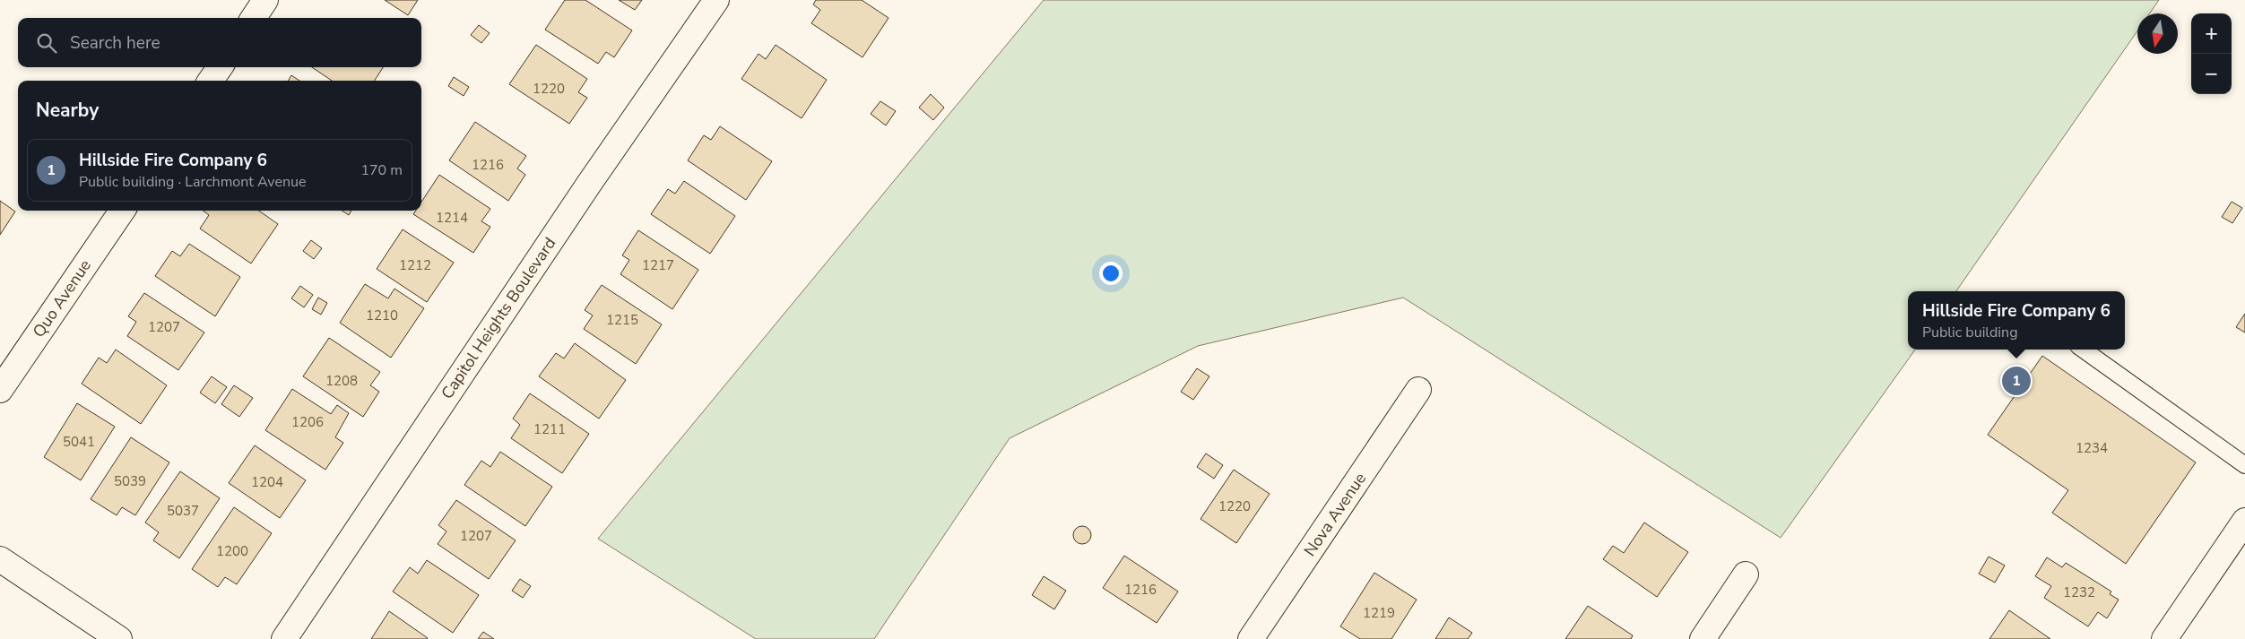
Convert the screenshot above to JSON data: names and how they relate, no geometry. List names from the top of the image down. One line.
{"streets":{"street":["Quo Avenue","Capitol Heights Boulevard","Nova Avenue"]},"house_numbers":["1220","1216","1214","1212","1217","1210","1215","1207","1208","1206","1211","5041","1234","5039","1204","1220","5037","1207","1200","1216","1232","1219"],"north":"bottom","page":{"map_buttons":["+","−"],"search":"Search here","heading":"Nearby","list":[{"mark":"1","name":"Hillside Fire Company 6","note":"Public building · Larchmont Avenue","value":"170 m"}],"popup":["Hillside Fire Company 6","Public building"],"pins":"1"}}
